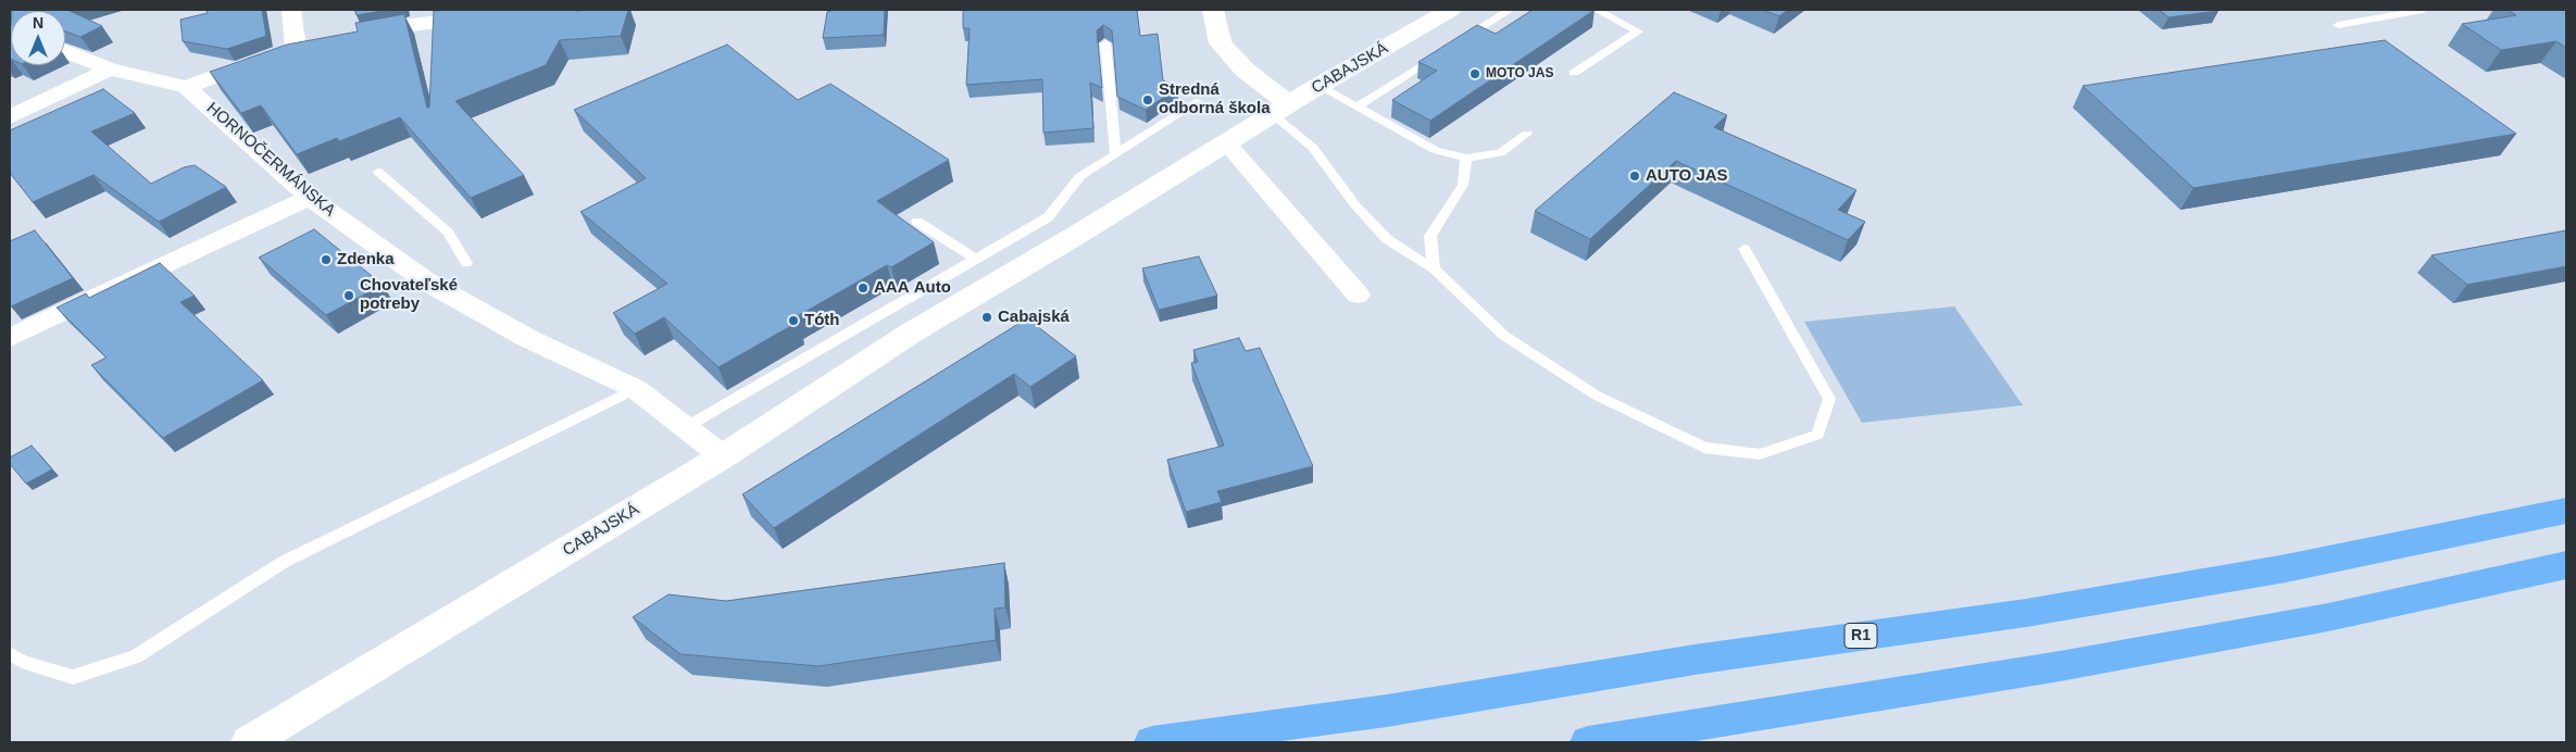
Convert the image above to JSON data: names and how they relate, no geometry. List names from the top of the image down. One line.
{"streets":{"highway":["R1"],"main road":["CABAJSKÁ"],"street":["HORNOČERMÁNSKA"]},"crossings":[["CABAJSKÁ","HORNOČERMÁNSKA"]],"places":["MOTO JAS","Stredná odborná škola","AUTO JAS","Zdenka","AAA Auto","Chovateľské potreby","Cabajská","Tóth"],"north":"top"}
